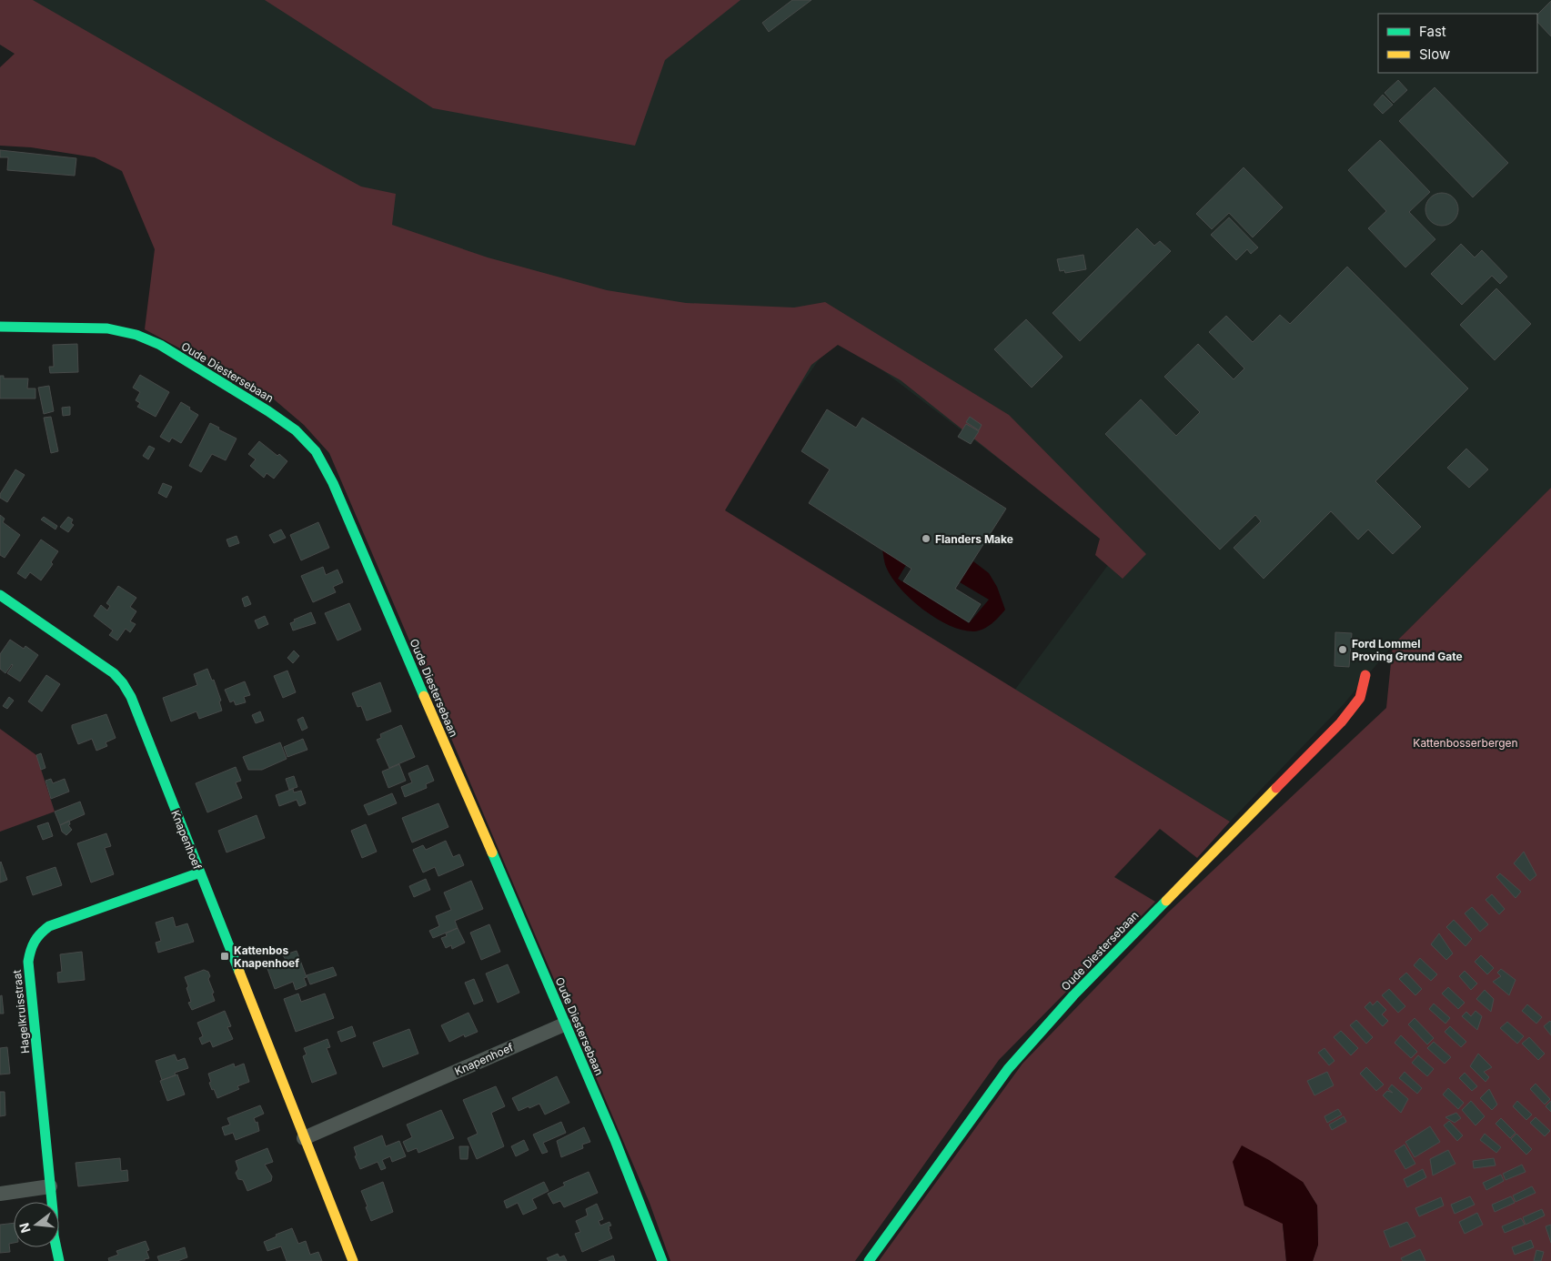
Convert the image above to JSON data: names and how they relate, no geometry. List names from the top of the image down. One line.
{"streets":{"street":["Oude Diestersebaan","Knapenhoef","Hagelkruisstraat"]},"crossings":[["Oude Diestersebaan","Knapenhoef"],["Knapenhoef","Hagelkruisstraat"]],"parks":["Kattenbosserbergen"],"places":{"other":["Flanders Make","Ford Lommel Proving Ground Gate"],"transit":["Kattenbos Knapenhoef"]},"legend":["Fast","Slow"],"north":"left"}
